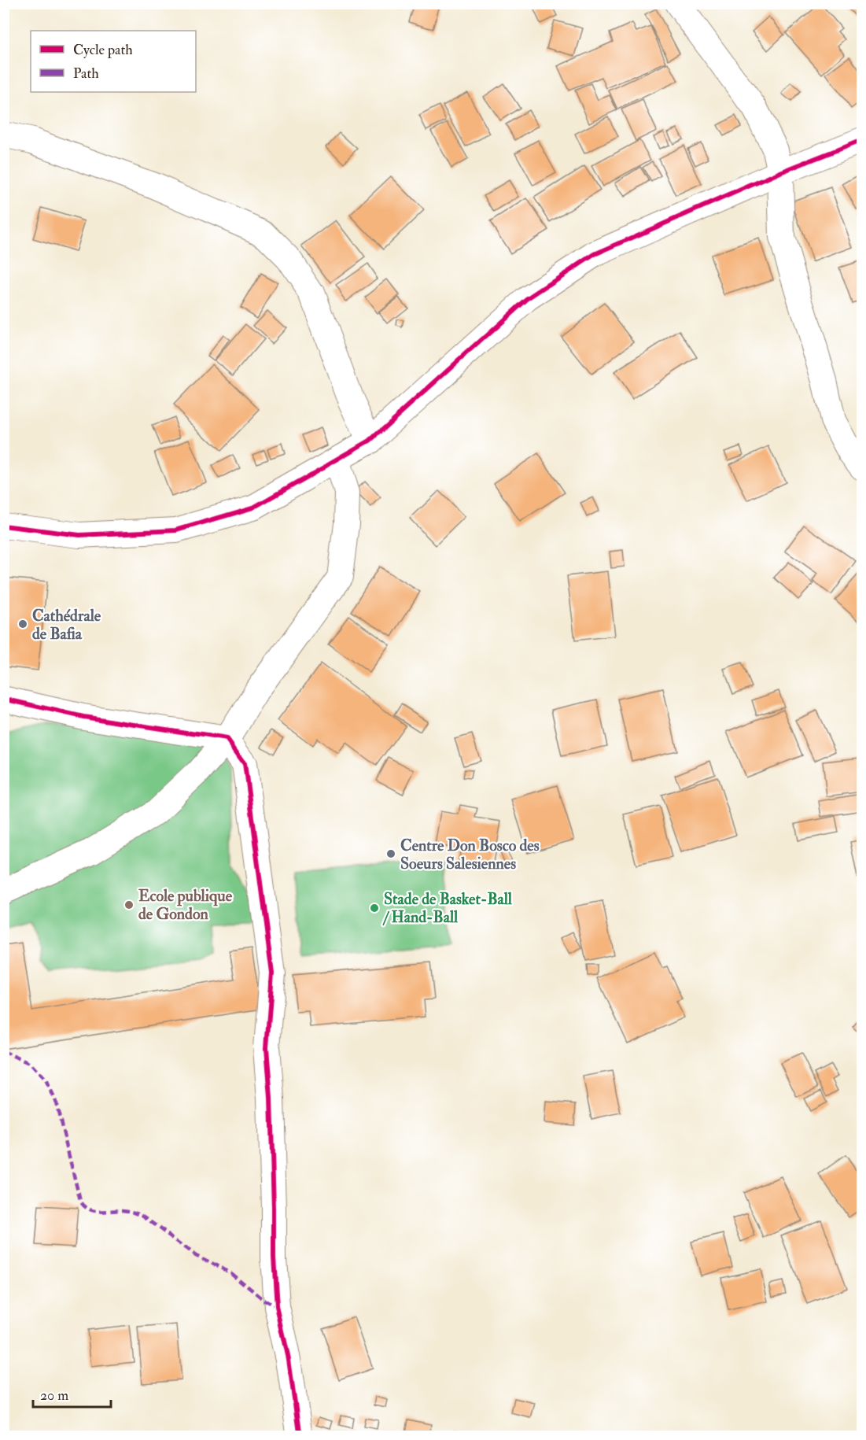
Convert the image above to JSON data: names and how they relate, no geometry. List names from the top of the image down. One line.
{"places":["Cathédrale de Bafia","Centre Don Bosco des Soeurs Salesiennes","Ecole publique de Gondon","Stade de Basket-Ball / Hand-Ball"],"legend":["Cycle path","Path"],"scale_bar":"20 m"}
